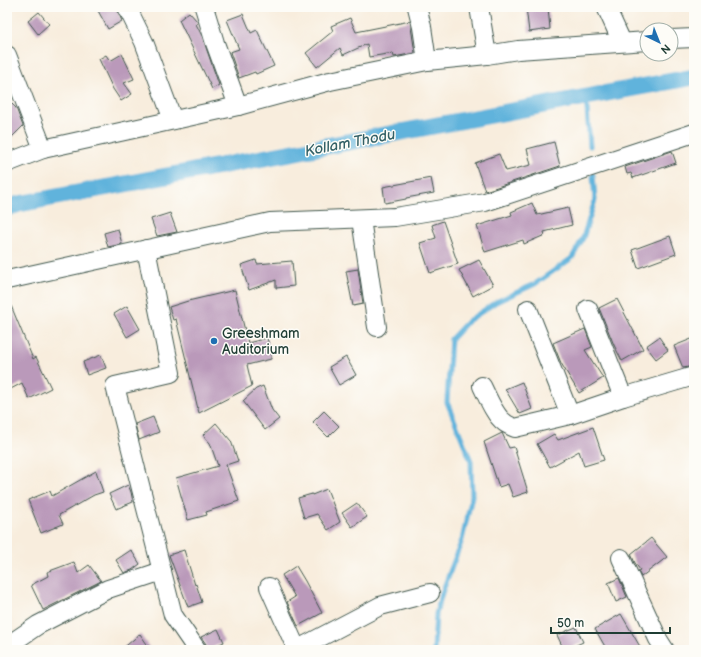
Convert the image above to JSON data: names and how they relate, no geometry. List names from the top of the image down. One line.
{"water":["Kollam Thodu"],"places":["Greeshmam Auditorium"],"scale_bar":"50 m","north":"bottom right"}
